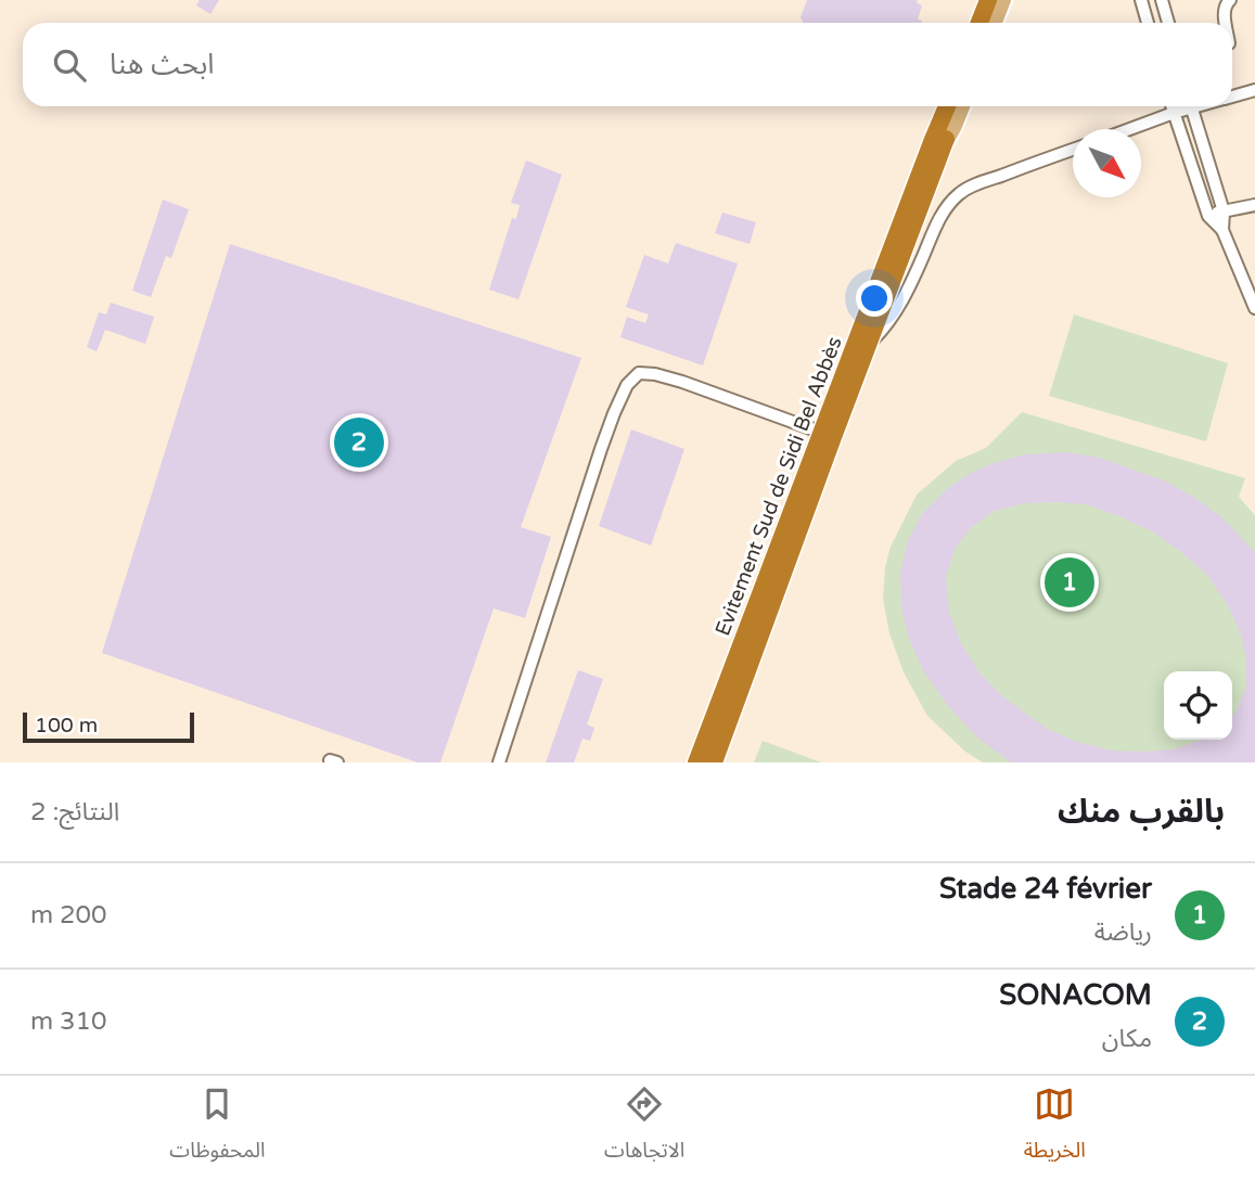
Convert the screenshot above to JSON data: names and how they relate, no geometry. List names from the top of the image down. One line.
{"streets":{"highway":["Evitement Sud de Sidi Bel Abbès"]},"scale_bar":"100 m","north":"bottom right","page":{"search":"ابحث هنا","pins":["2","1"],"scale":"100 m","heading":["بالقرب منك","النتائج: 2"],"list":[{"mark":"1","name":"Stade 24 février","note":"رياضة","value":"200 m"},{"mark":"2","name":"SONACOM","note":"مكان","value":"310 m"}],"nav":["الخريطة","الاتجاهات","المحفوظات"]}}
